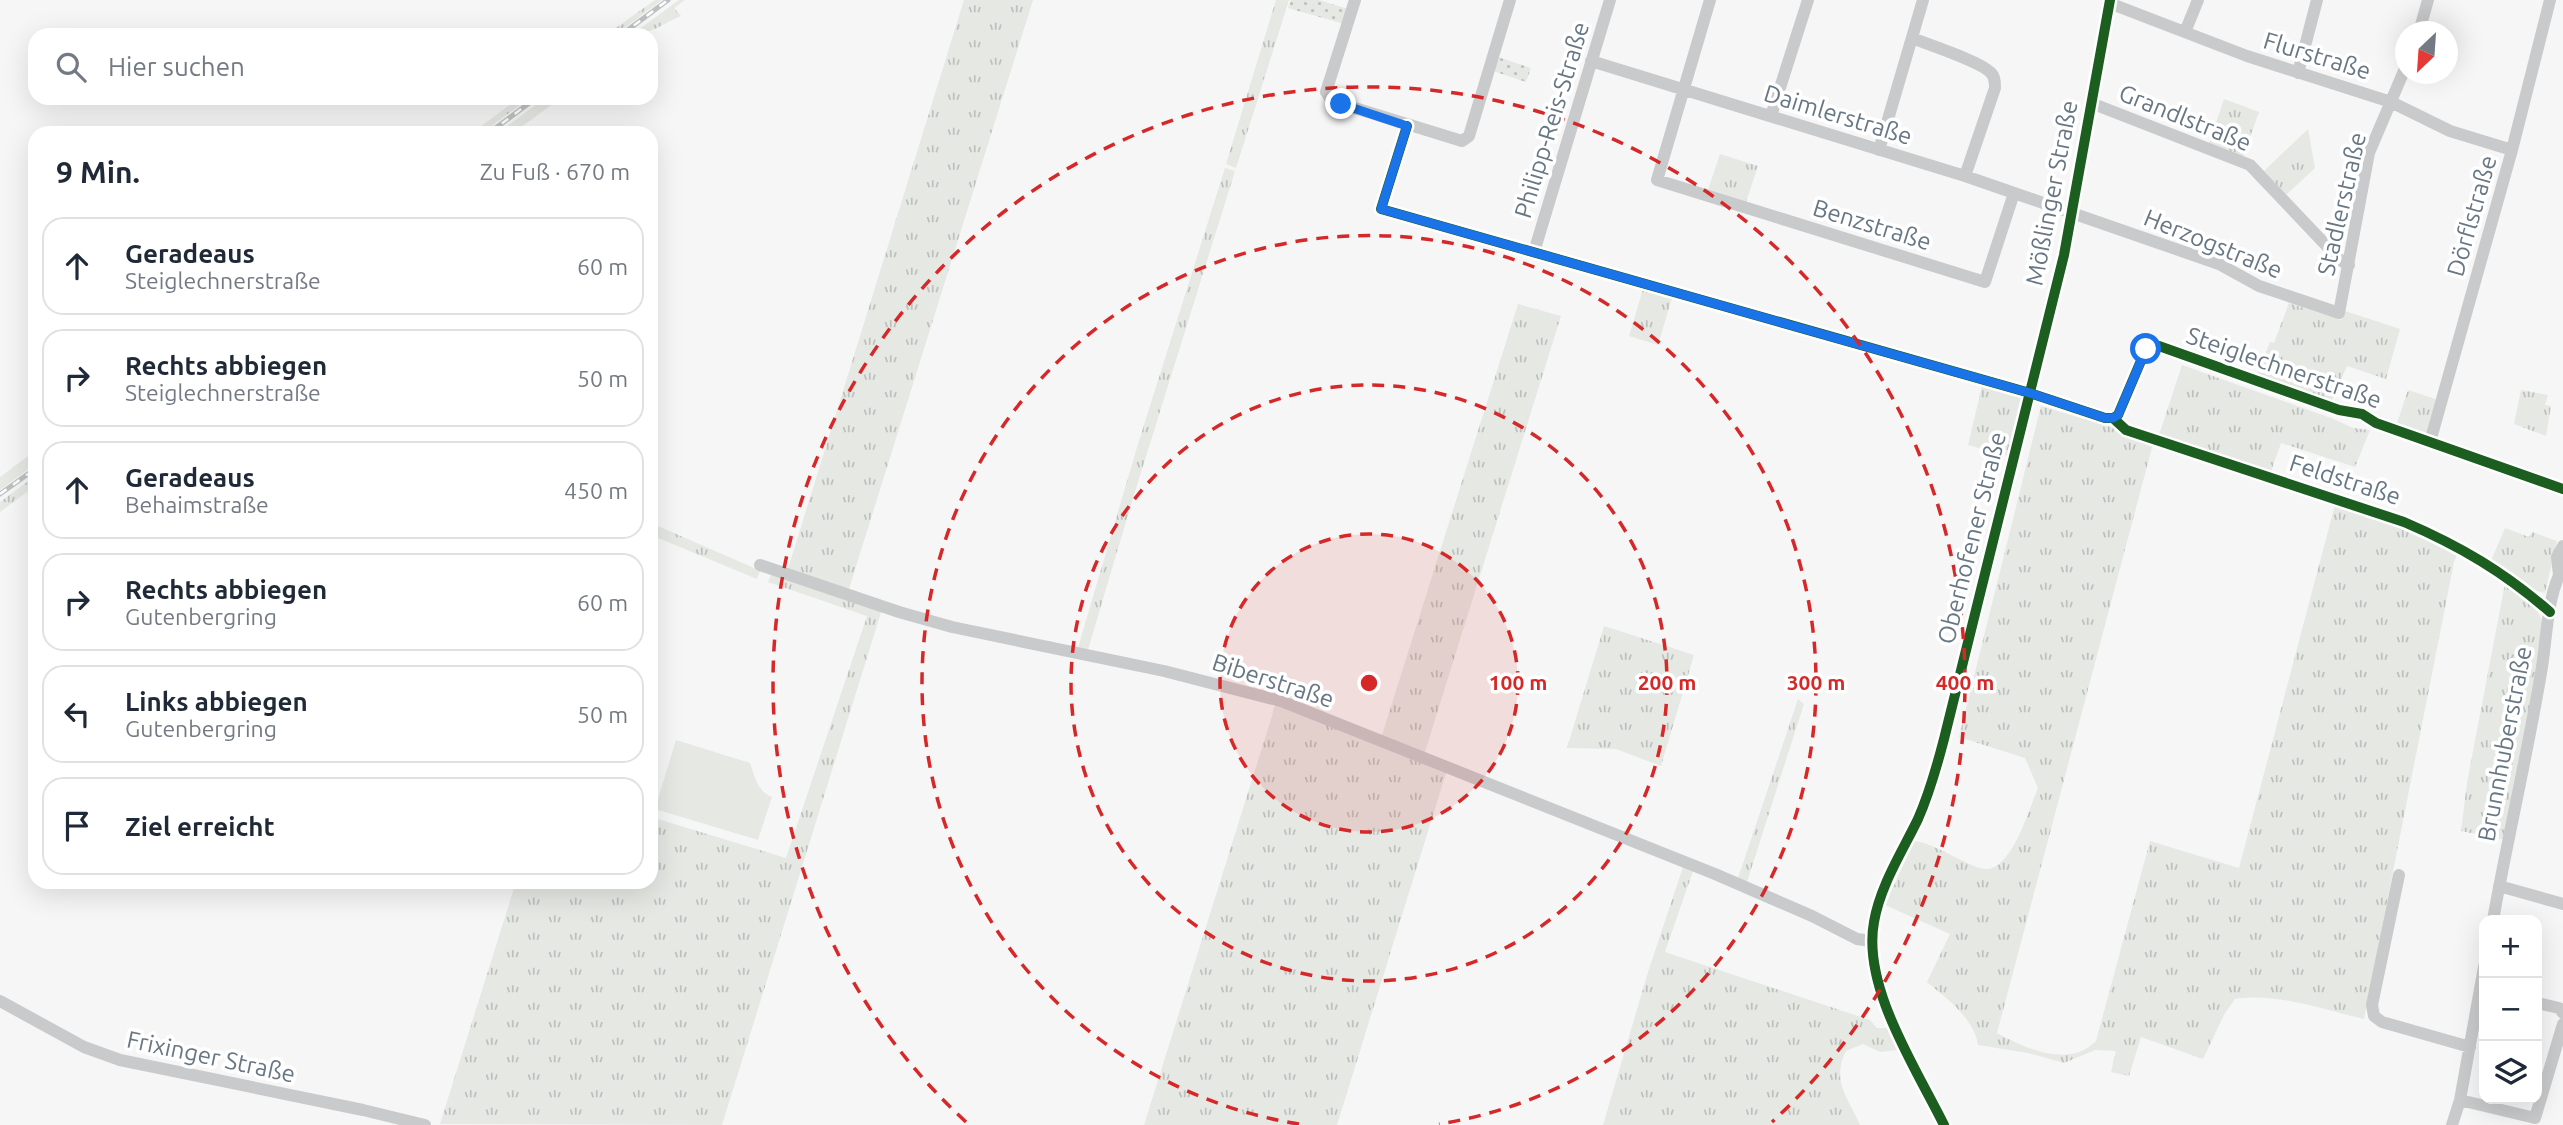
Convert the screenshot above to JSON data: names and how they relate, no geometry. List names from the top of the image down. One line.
{"streets":{"street":["Flurstraße","Daimlerstraße","Grandlstraße","Philipp-Reis-Straße","Mößlinger Straße","Stadlerstraße","Dörflstraße","Benzstraße","Herzogstraße","Steiglechnerstraße","Oberhofener Straße","Biberstraße","Brunnhuberstraße","Frixinger Straße"],"cycle path":["Feldstraße"]},"crossings":[["Flurstraße","Mößlinger Straße"],["Flurstraße","Stadlerstraße"],["Flurstraße","Dörflstraße"],["Daimlerstraße","Philipp-Reis-Straße"],["Daimlerstraße","Mößlinger Straße"],["Daimlerstraße","Benzstraße"],["Daimlerstraße","Herzogstraße"],["Grandlstraße","Mößlinger Straße"],["Grandlstraße","Stadlerstraße"],["Mößlinger Straße","Herzogstraße"],["Mößlinger Straße","Steiglechnerstraße"],["Mößlinger Straße","Oberhofener Straße"],["Stadlerstraße","Herzogstraße"],["Dörflstraße","Steiglechnerstraße"],["Steiglechnerstraße","Oberhofener Straße"],["Oberhofener Straße","Biberstraße"]],"north":"bottom left","page":{"search":"Hier suchen","heading":["9 Min.","Zu Fuß · 670 m"],"list":[["Geradeaus","Steiglechnerstraße","60 m"],["Rechts abbiegen","Steiglechnerstraße","50 m"],["Geradeaus","Behaimstraße","450 m"],["Rechts abbiegen","Gutenbergring","60 m"],["Links abbiegen","Gutenbergring","50 m"],"Ziel erreicht"],"map_buttons":["+","−"]},"rings":["100 m","200 m","300 m","400 m"]}
